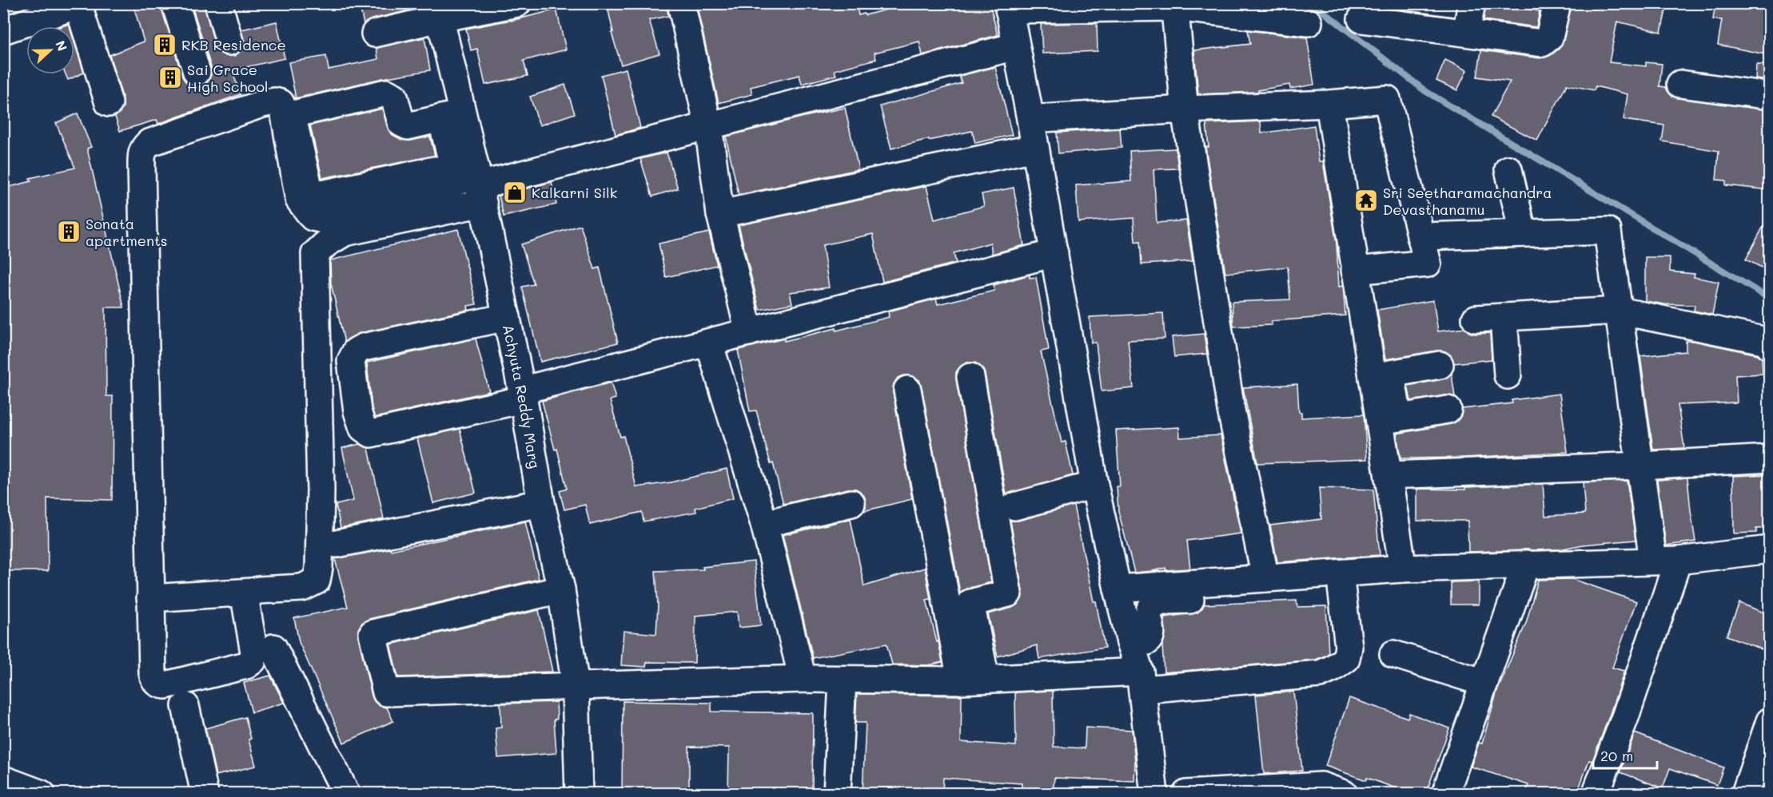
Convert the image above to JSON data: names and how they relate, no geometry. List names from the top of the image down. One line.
{"streets":{"street":["Achyuta Reddy Marg"]},"places":{"building":["RKB Residence","Sai Grace High School","Sonata apartments"],"shop":["Kalkarni Silk"],"temple":["Sri Seetharamachandra Devasthanamu"]},"scale_bar":"20 m","north":"right"}
